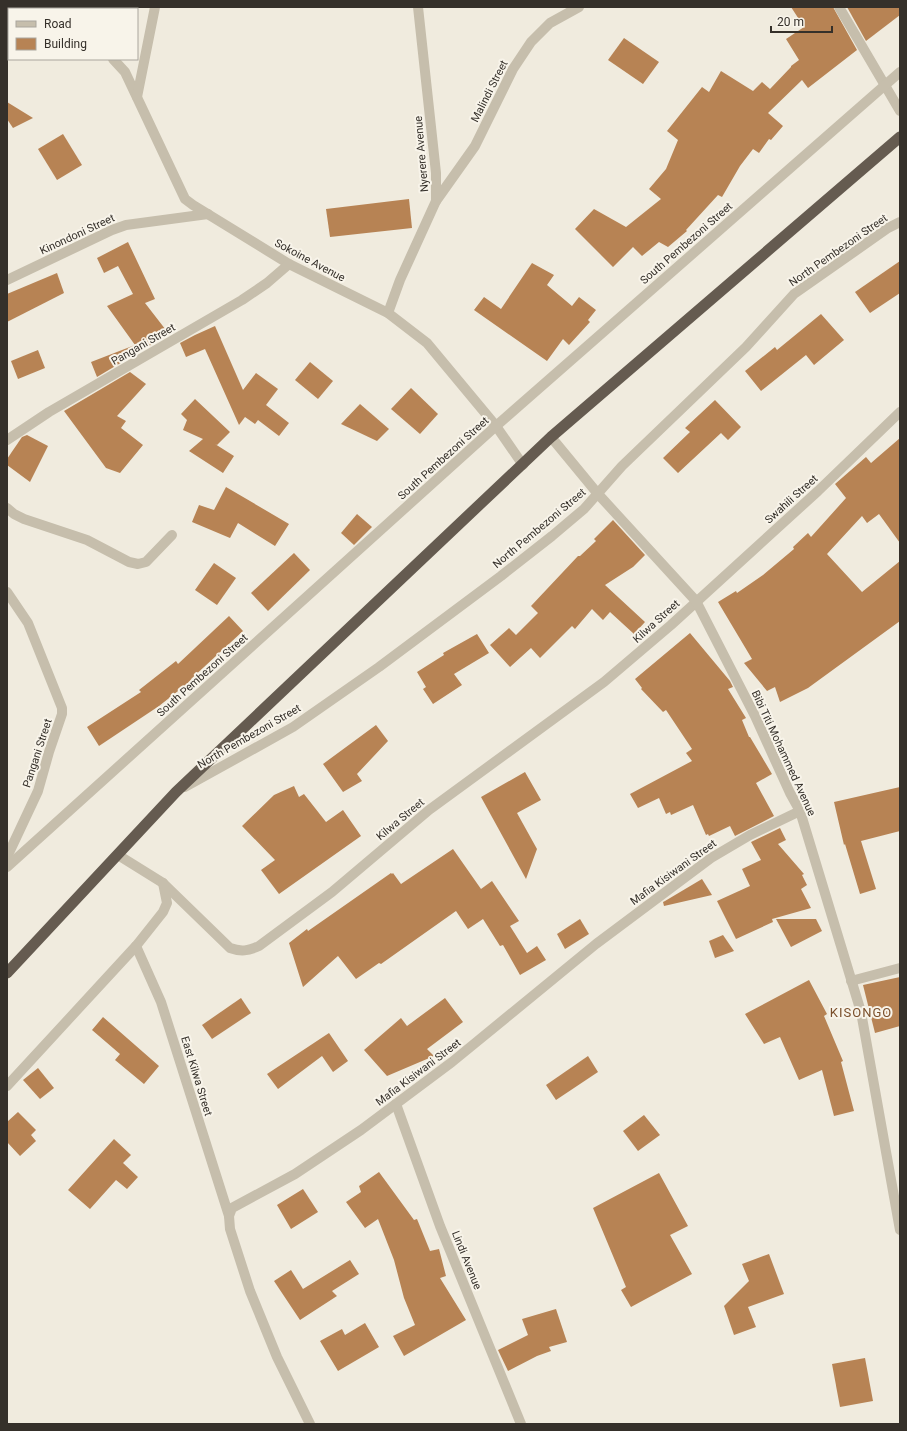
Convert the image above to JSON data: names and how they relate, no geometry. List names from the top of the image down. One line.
{"streets":{"street":["Malindi Street","Nyerere Avenue","Kinondoni Street","South Pembezoni Street","North Pembezoni Street","Sokoine Avenue","Pangani Street","Swahili Street","Kilwa Street","Bibi Titi Mohammed Avenue","Mafia Kisiwani Street","East Kilwa Street","Lindi Avenue"]},"crossings":[["Malindi Street","Nyerere Avenue"],["Nyerere Avenue","Sokoine Avenue"],["Kinondoni Street","Sokoine Avenue"],["South Pembezoni Street","Sokoine Avenue"],["North Pembezoni Street","Bibi Titi Mohammed Avenue"],["Sokoine Avenue","Pangani Street"],["Swahili Street","Kilwa Street"],["Swahili Street","Bibi Titi Mohammed Avenue"],["Kilwa Street","Bibi Titi Mohammed Avenue"],["Bibi Titi Mohammed Avenue","Mafia Kisiwani Street"],["Mafia Kisiwani Street","East Kilwa Street"],["Mafia Kisiwani Street","Lindi Avenue"]],"districts":["KISONGO"],"legend":["Road","Building"],"scale_bar":"20 m"}
